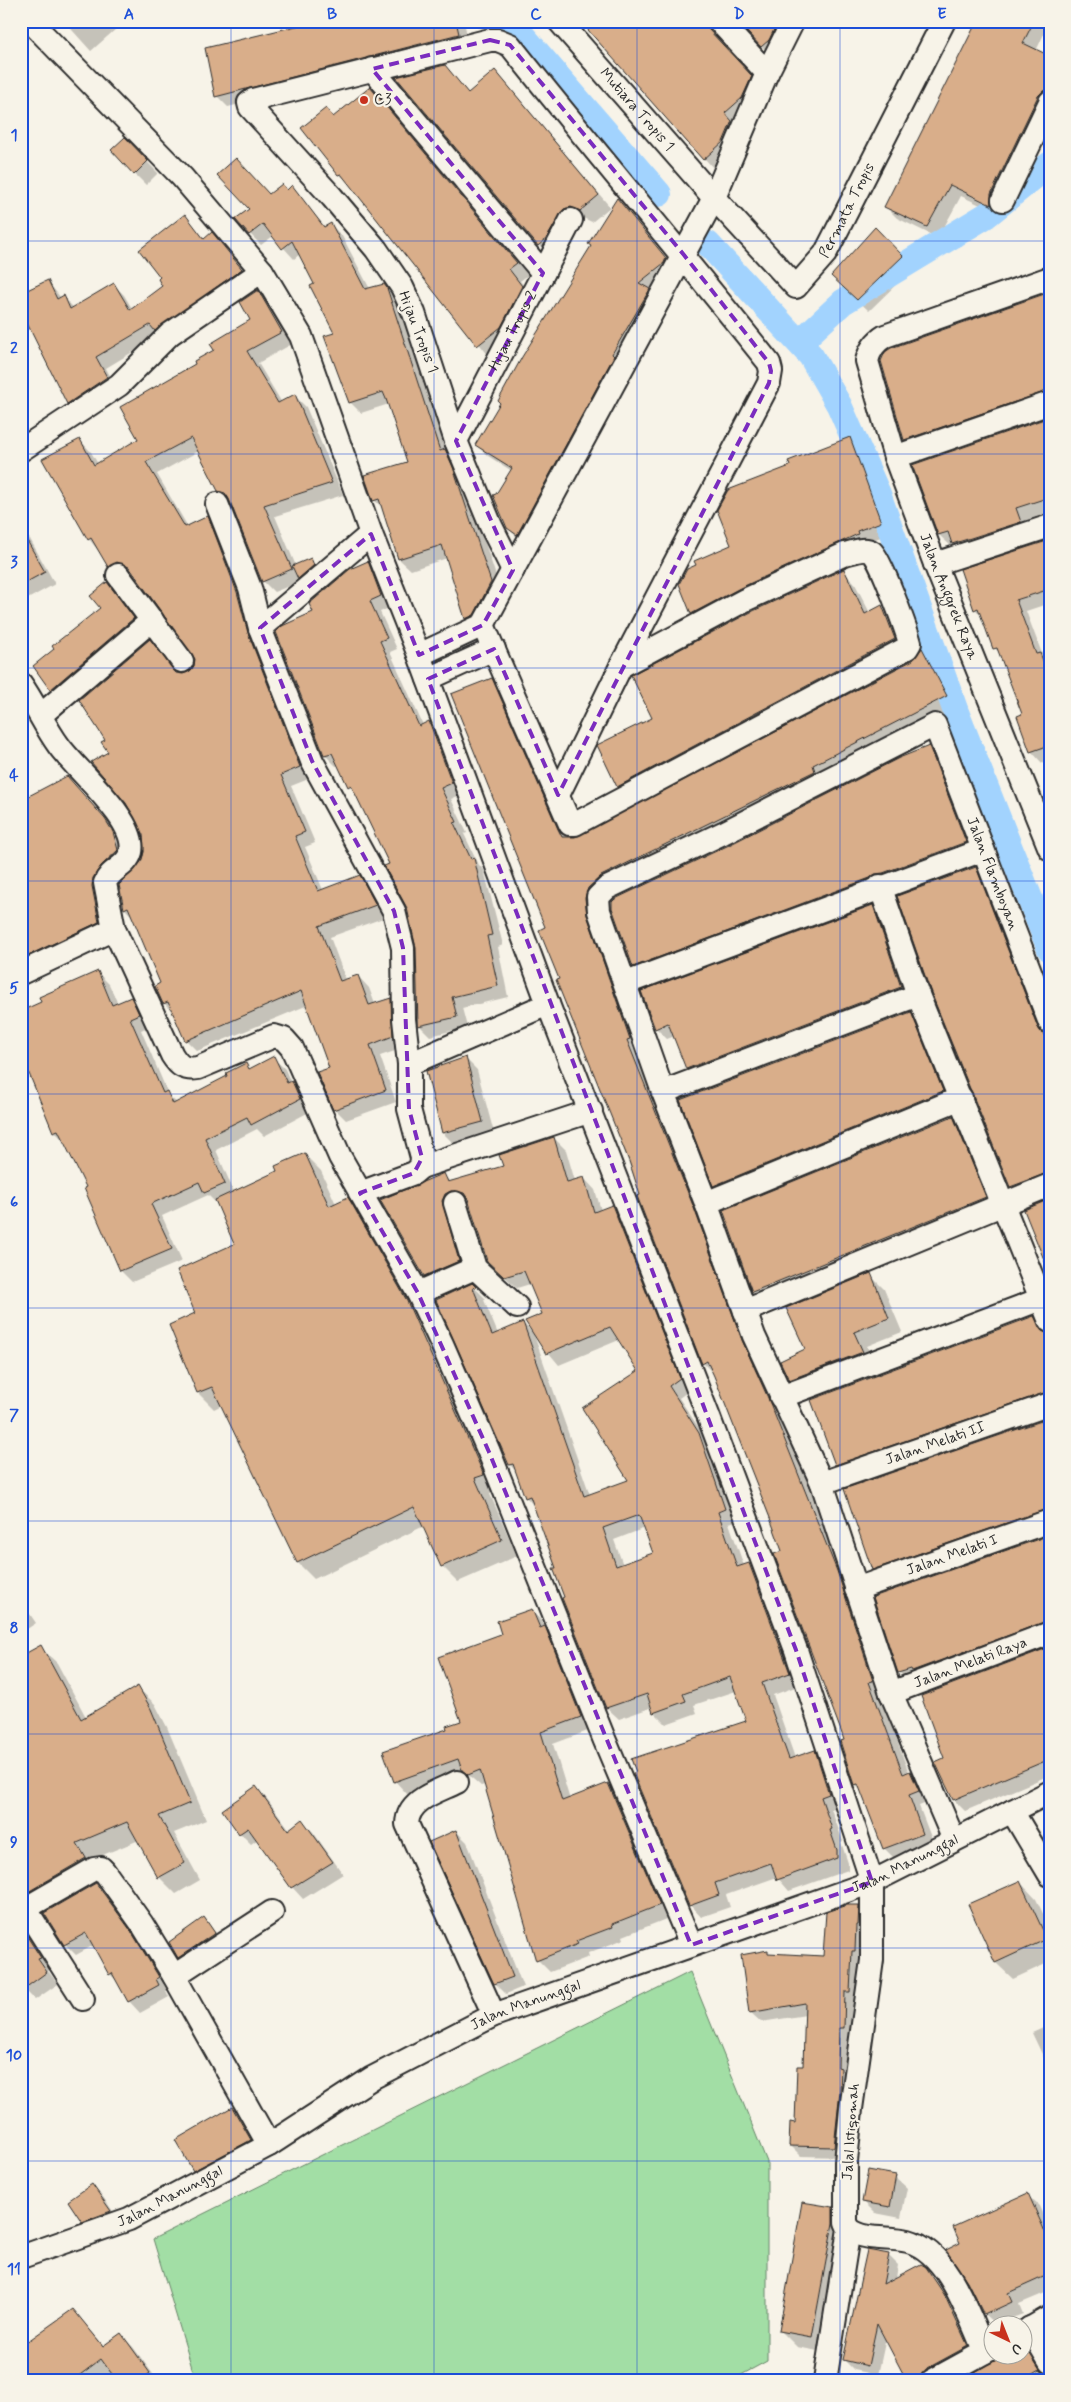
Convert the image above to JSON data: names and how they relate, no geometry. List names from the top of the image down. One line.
{"streets":{"street":["Mutiara Tropis 1","Permata Tropis","Hijau Tropis 2","Hijau Tropis 1","Jalan Anggrek Raya","Jalan Flamboyan","Jalan Melati II","Jalan Melati I","Jalan Melati Raya","Jalan Manunggal","Jalal Istiqomah"]},"crossings":[["Mutiara Tropis 1","Permata Tropis"],["Hijau Tropis 2","Hijau Tropis 1"],["Jalan Manunggal","Jalal Istiqomah"]],"places":["C3"],"north":"bottom right","grid":{"columns":["A","B","C","D","E"],"rows":["1","2","3","4","5","6","7","8","9","10","11"]}}
